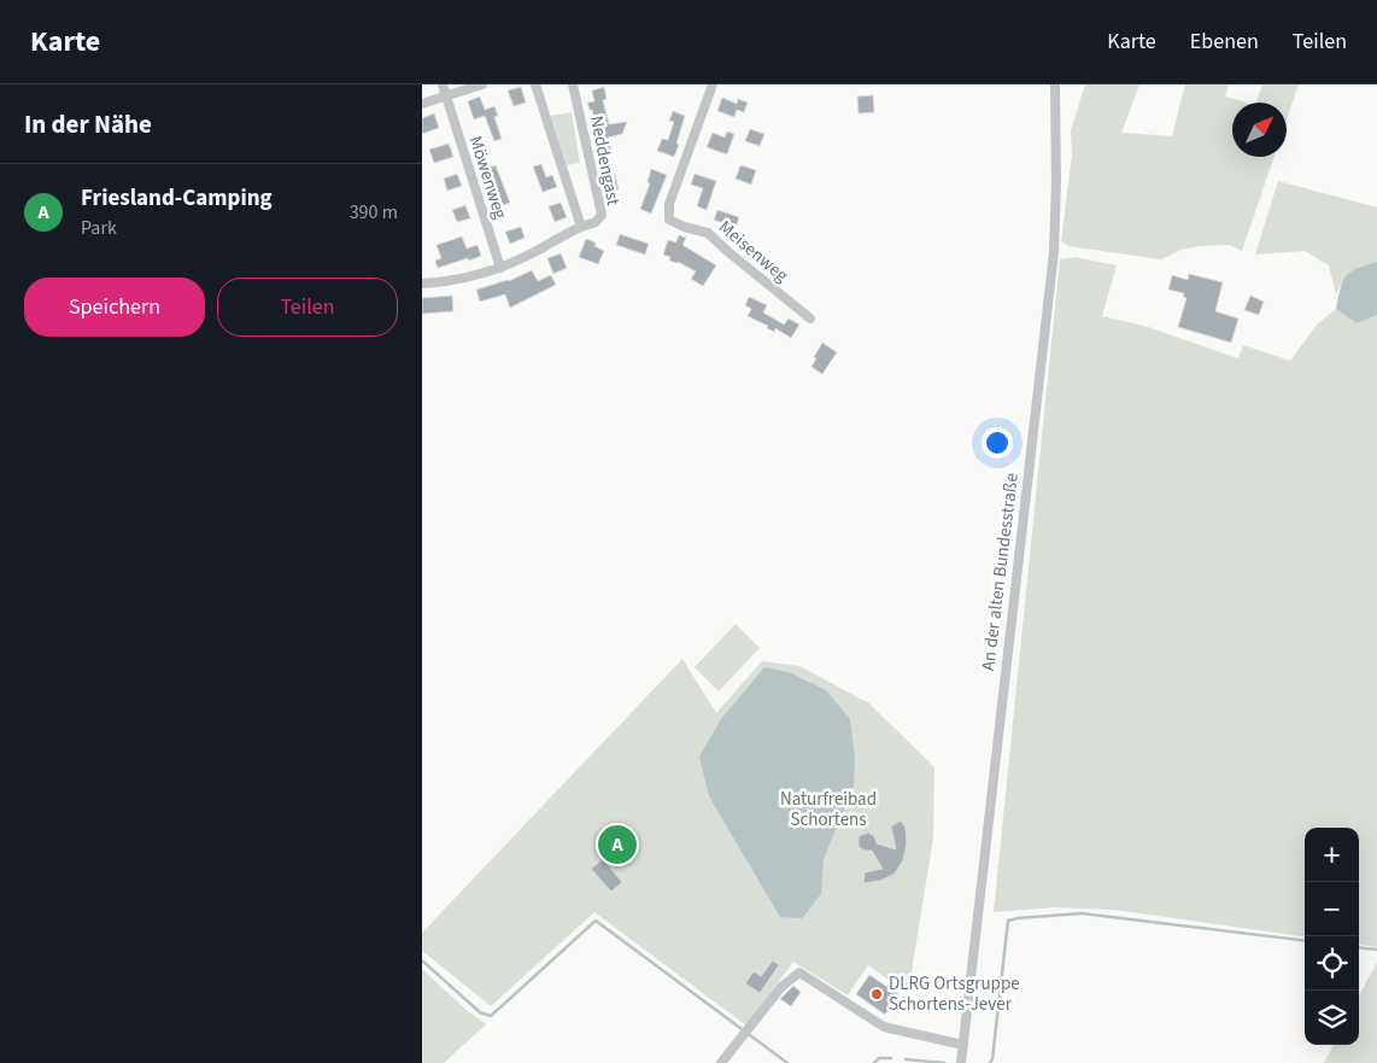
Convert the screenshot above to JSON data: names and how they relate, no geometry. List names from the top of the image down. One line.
{"streets":{"street":["Neddengast","Möwenweg","Meisenweg","An der alten Bundesstraße"]},"parks":["Naturfreibad Schortens"],"places":["DLRG Ortsgruppe Schortens-Jever"],"north":"top right","page":{"header":"Karte","nav":["Karte","Ebenen","Teilen"],"heading":"In der Nähe","list":[{"mark":"A","name":"Friesland-Camping","note":"Park","value":"390 m"}],"buttons":["Speichern","Teilen"],"pins":"A","map_buttons":["+","−"]}}
